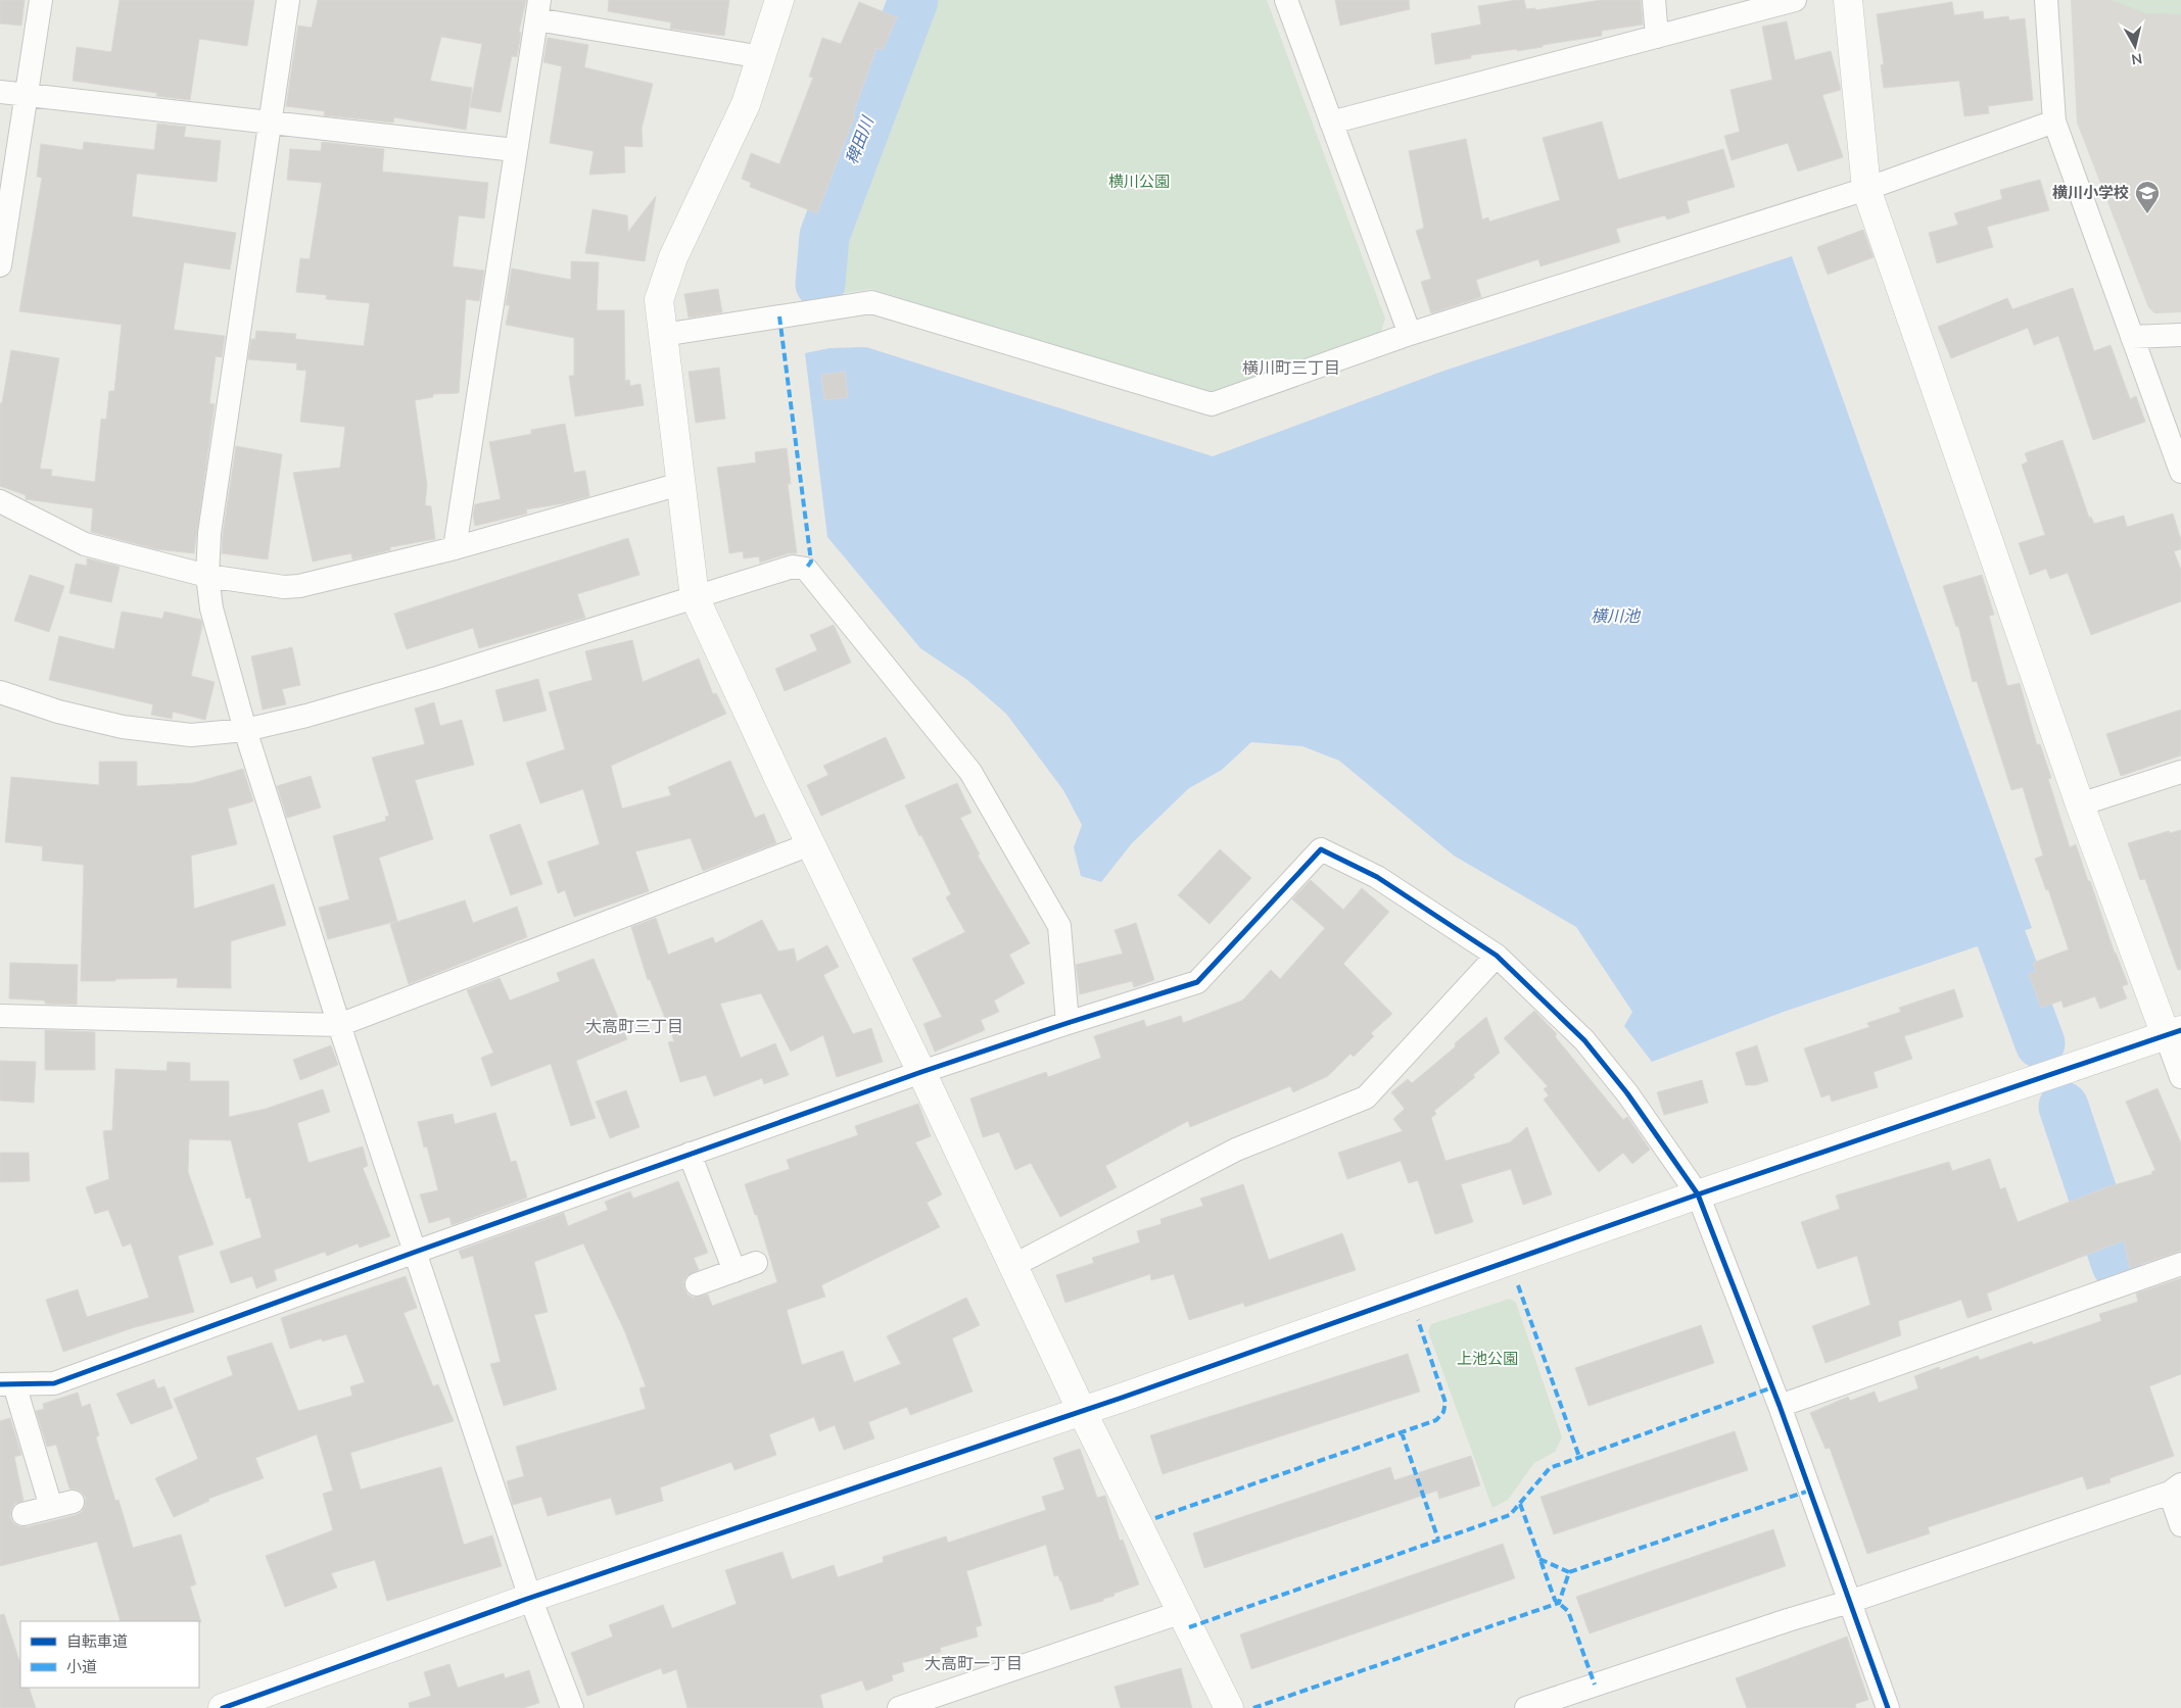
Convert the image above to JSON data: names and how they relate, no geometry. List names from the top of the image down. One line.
{"districts":["横川町三丁目","大高町三丁目","大高町一丁目"],"water":["稗田川","横川池"],"parks":["横川公園","上池公園"],"places":{"school or university":["横川小学校"]},"legend":["自転車道","小道"],"north":"bottom"}
